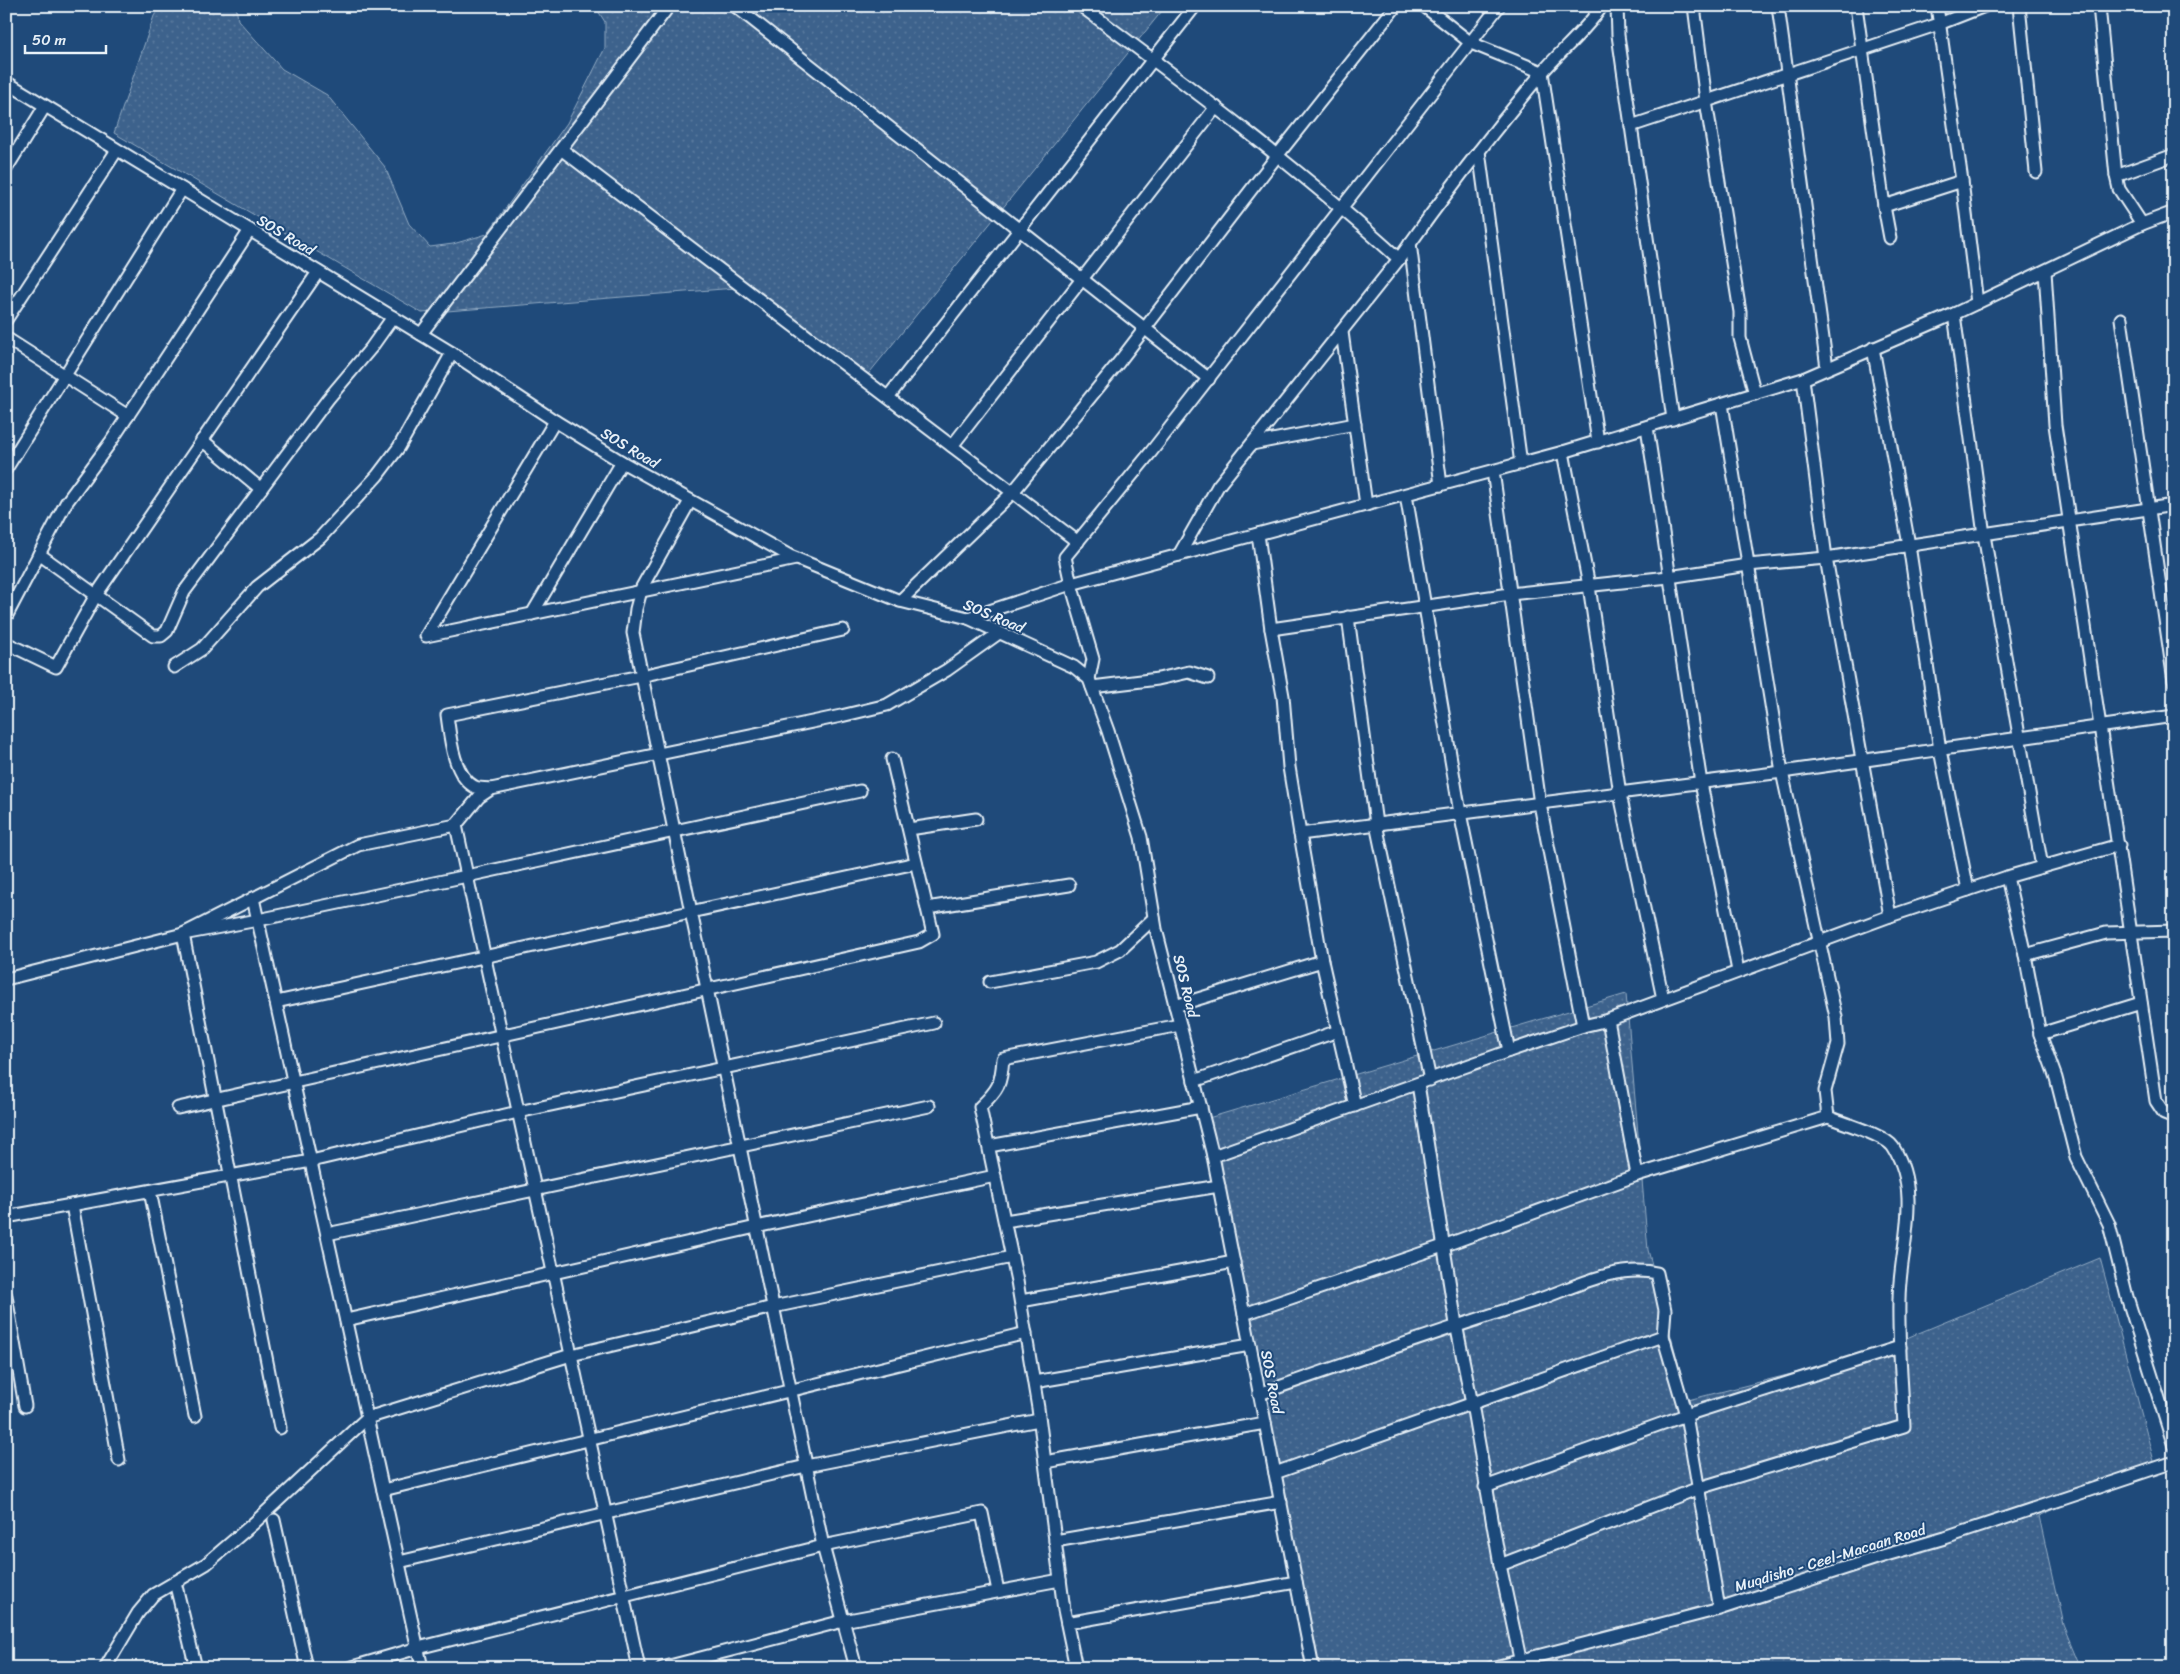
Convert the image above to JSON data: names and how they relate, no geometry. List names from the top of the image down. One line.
{"streets":{"street":["SOS Road","Muqdisho - Ceel-Macaan Road"]},"scale_bar":"50 m"}
